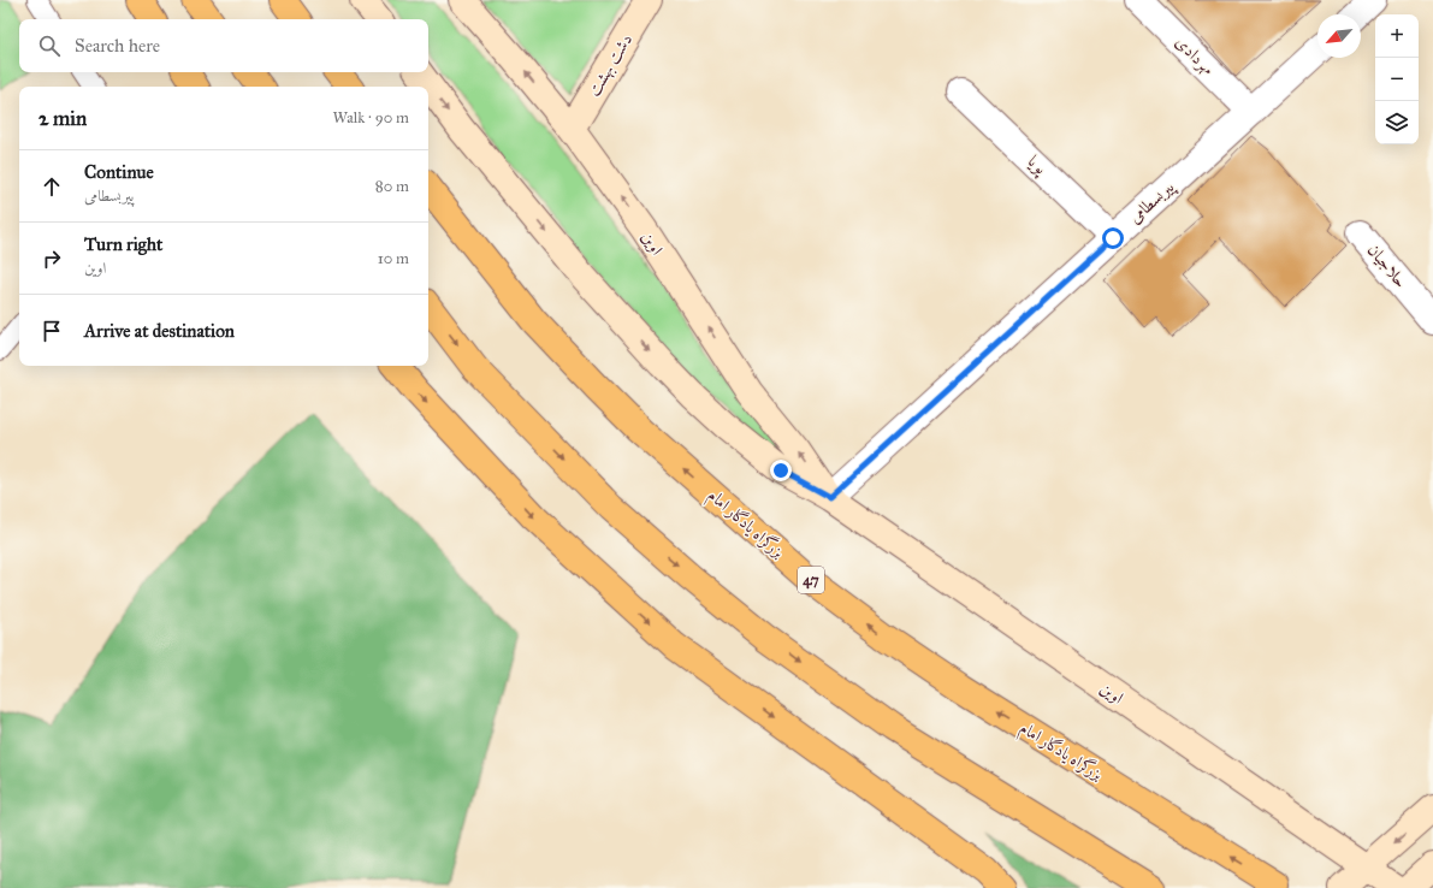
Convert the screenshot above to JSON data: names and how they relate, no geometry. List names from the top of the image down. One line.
{"streets":{"highway":["بزرگراه یادگار امام","47"],"main road":["دشت بهشت","اوین"],"street":["مهردادی","پویا","پیربسطامی","حلاجیان"]},"crossings":[["مهردادی","پیربسطامی"],["دشت بهشت","اوین"],["پویا","پیربسطامی"],["پیربسطامی","اوین"]],"north":"bottom left","page":{"map_buttons":["+","−"],"search":"Search here","heading":["2 min","Walk · 90 m"],"list":[["Continue","پیربسطامی","80 m"],["Turn right","اوین","10 m"],"Arrive at destination"]}}
